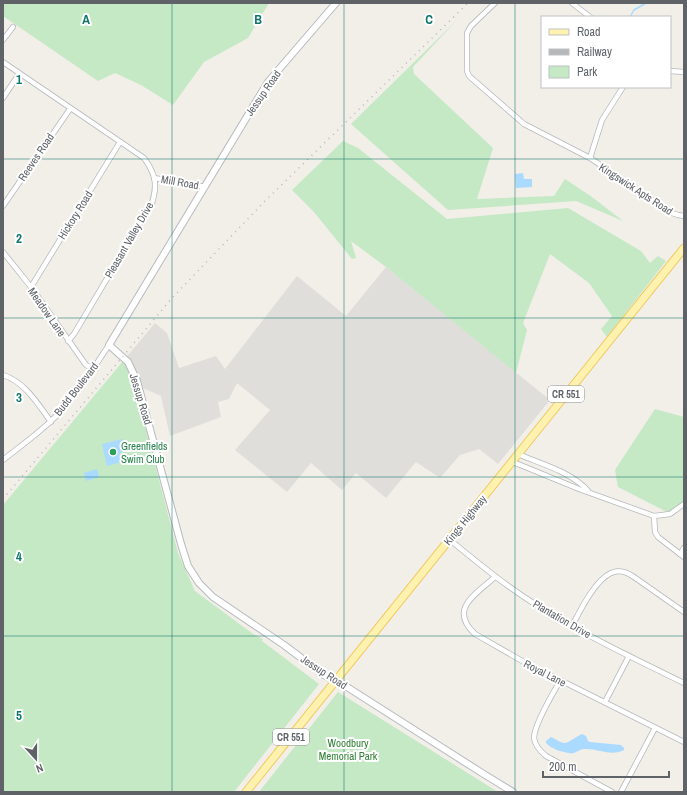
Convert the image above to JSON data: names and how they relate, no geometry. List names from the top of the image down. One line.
{"streets":{"main road":["CR 551","Kings Highway"],"street":["Jessup Road","Reeves Road","Mill Road","Kingswick Apts Road","Hickory Road","Pleasant Valley Drive","Meadow Lane","Budd Boulevard","Plantation Drive","Royal Lane"]},"crossings":[["Jessup Road","Mill Road"],["Jessup Road","Budd Boulevard"],["Jessup Road","Kings Highway"],["Reeves Road","Pleasant Valley Drive"],["Mill Road","Pleasant Valley Drive"],["Hickory Road","Pleasant Valley Drive"],["Hickory Road","Meadow Lane"],["Pleasant Valley Drive","Meadow Lane"],["Meadow Lane","Budd Boulevard"],["Kings Highway","Plantation Drive"],["Plantation Drive","Royal Lane"]],"parks":["Woodbury Memorial Park"],"places":["Greenfields Swim Club"],"legend":["Road","Railway","Park"],"scale_bar":"200 m","north":"bottom","grid":{"columns":["A","B","C"],"rows":["1","2","3","4","5"]}}
